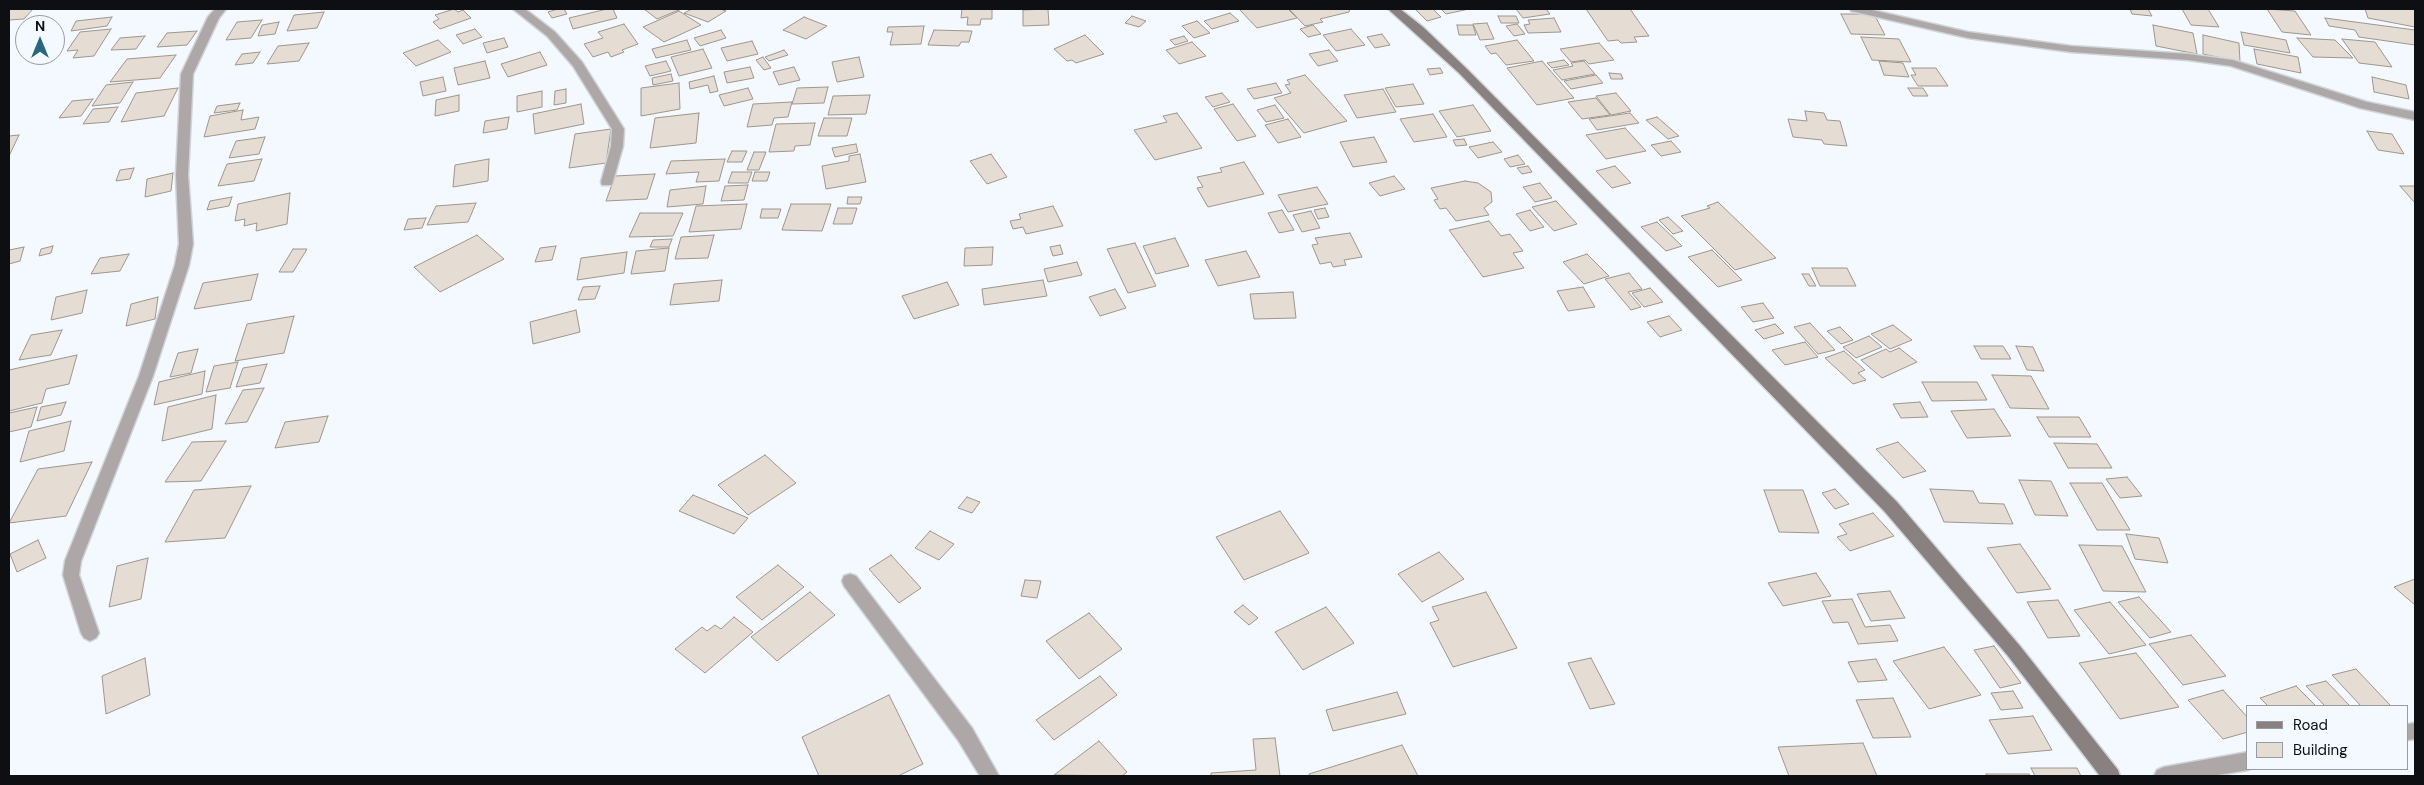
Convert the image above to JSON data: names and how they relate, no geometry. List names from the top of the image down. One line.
{"legend":["Road","Building"],"north":"top"}
